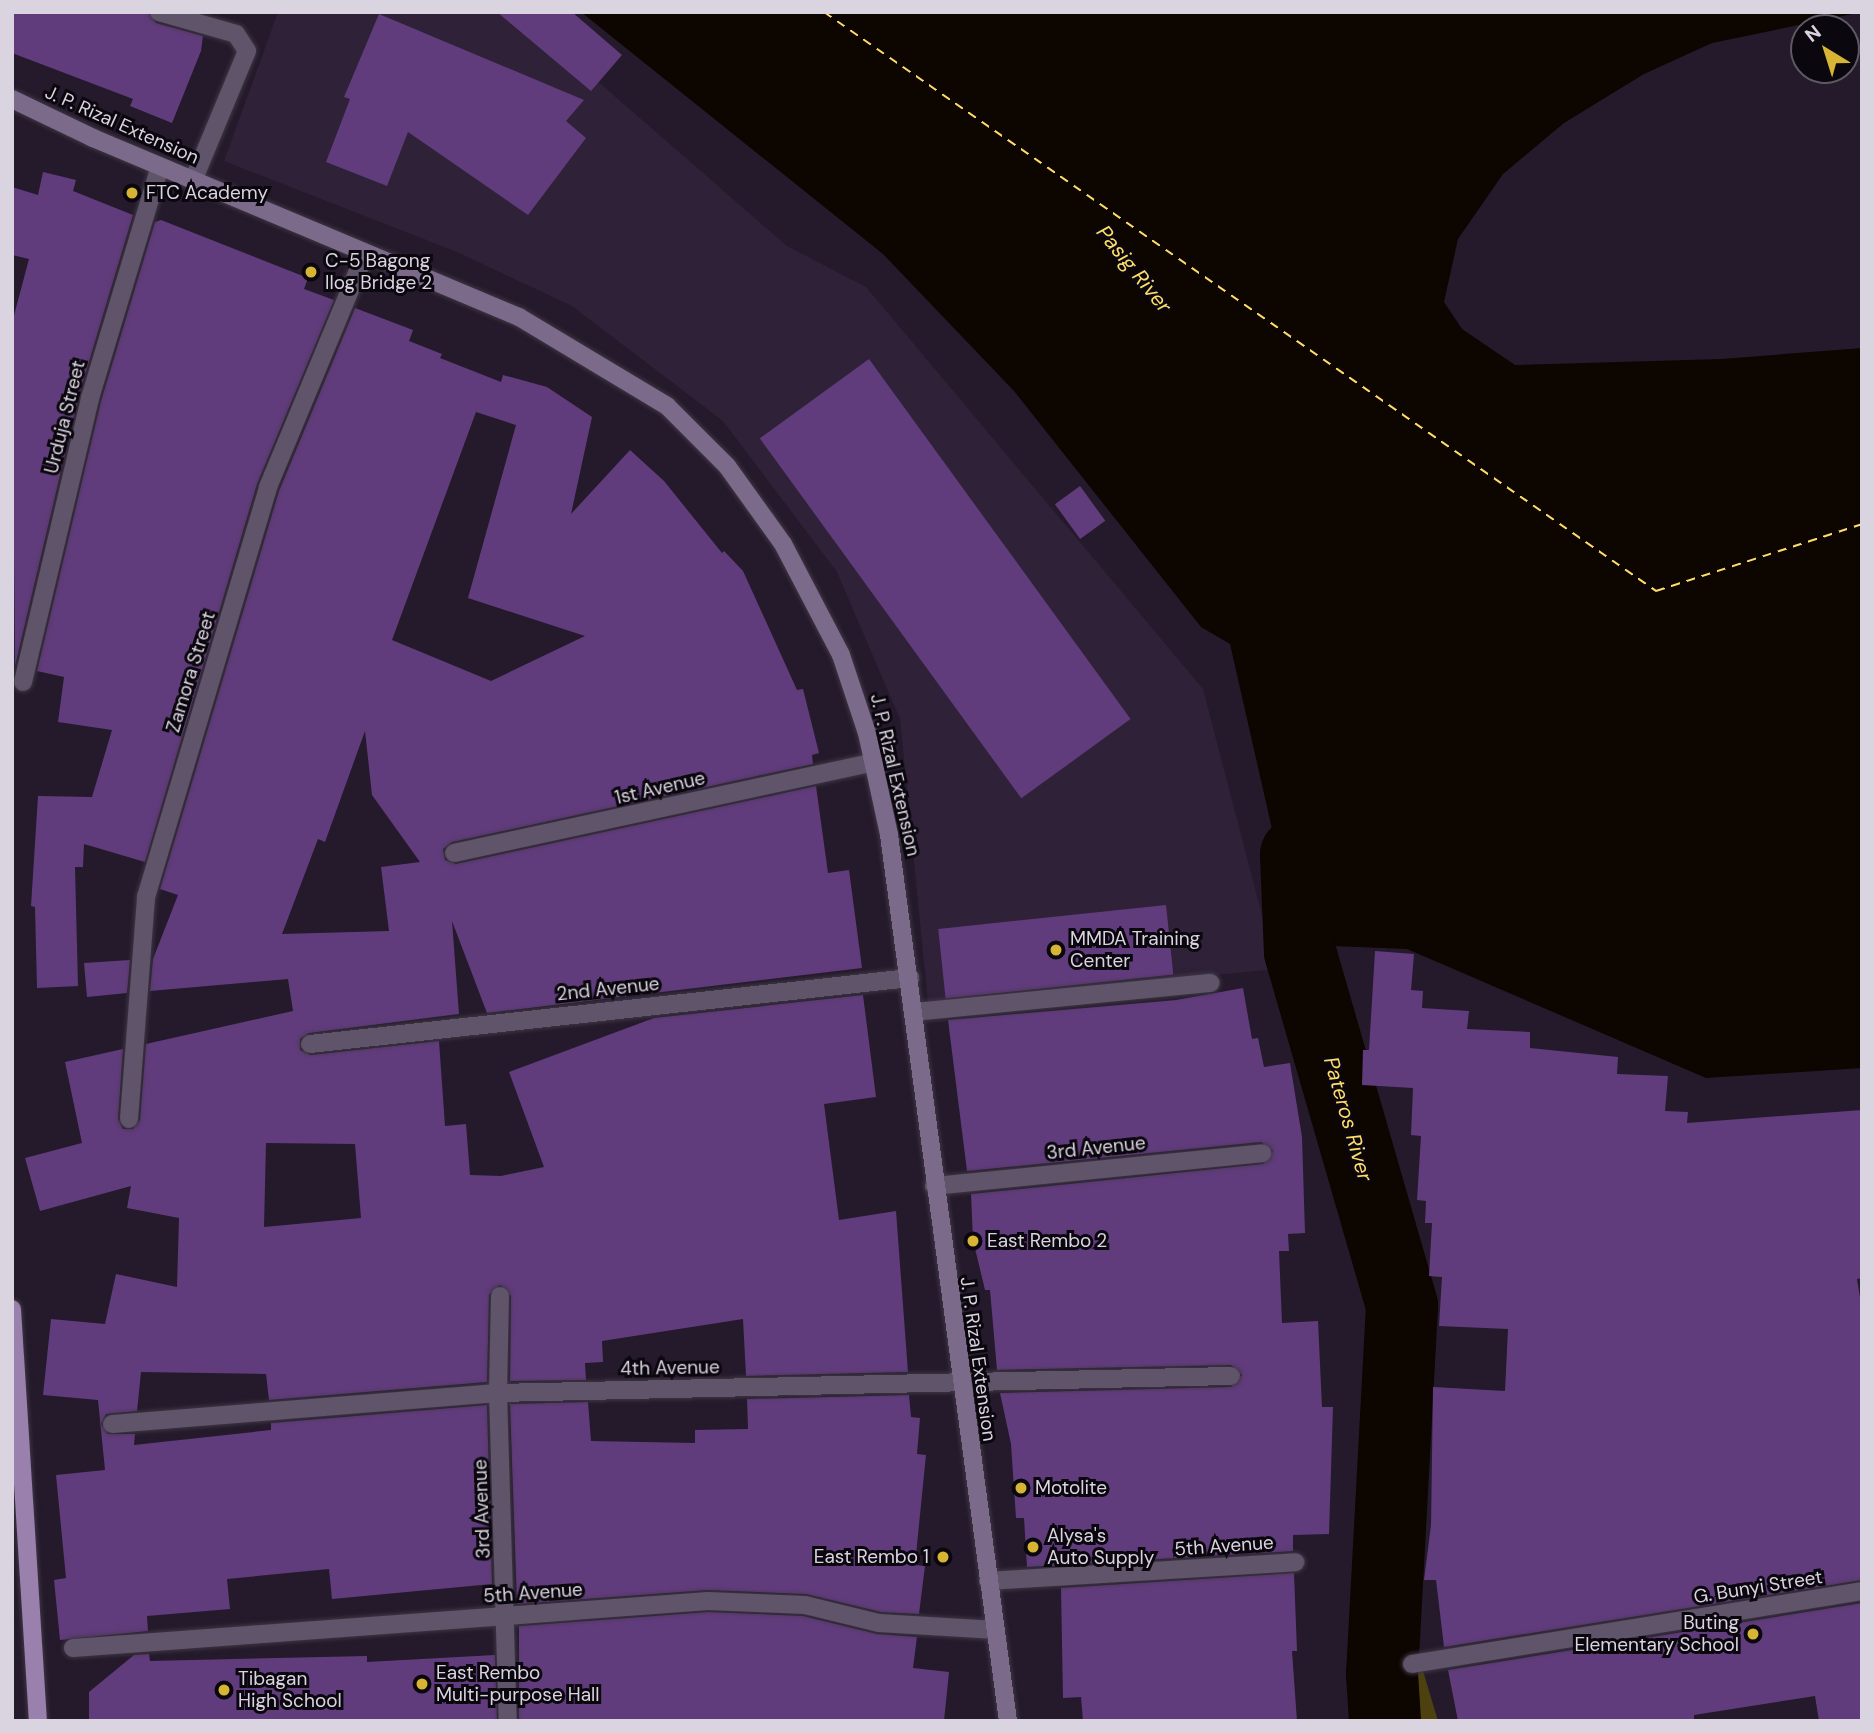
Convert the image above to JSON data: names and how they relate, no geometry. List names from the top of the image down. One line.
{"streets":{"main road":["J. P. Rizal Extension"],"street":["Urduja Street","Zamora Street","1st Avenue","2nd Avenue","3rd Avenue","4th Avenue","5th Avenue","G. Bunyi Street"]},"crossings":[["J. P. Rizal Extension","Urduja Street"],["J. P. Rizal Extension","Zamora Street"],["J. P. Rizal Extension","1st Avenue"],["J. P. Rizal Extension","2nd Avenue"],["J. P. Rizal Extension","3rd Avenue"],["J. P. Rizal Extension","4th Avenue"],["J. P. Rizal Extension","5th Avenue"],["3rd Avenue","4th Avenue"],["3rd Avenue","5th Avenue"]],"water":["Pasig River","Pateros River"],"places":["FTC Academy","C-5 Bagong Ilog Bridge 2","MMDA Training Center","East Rembo 2","Motolite","Alysa's Auto Supply","East Rembo 1","Buting Elementary School","East Rembo Multi-purpose Hall","Tibagan High School"],"north":"top left"}
